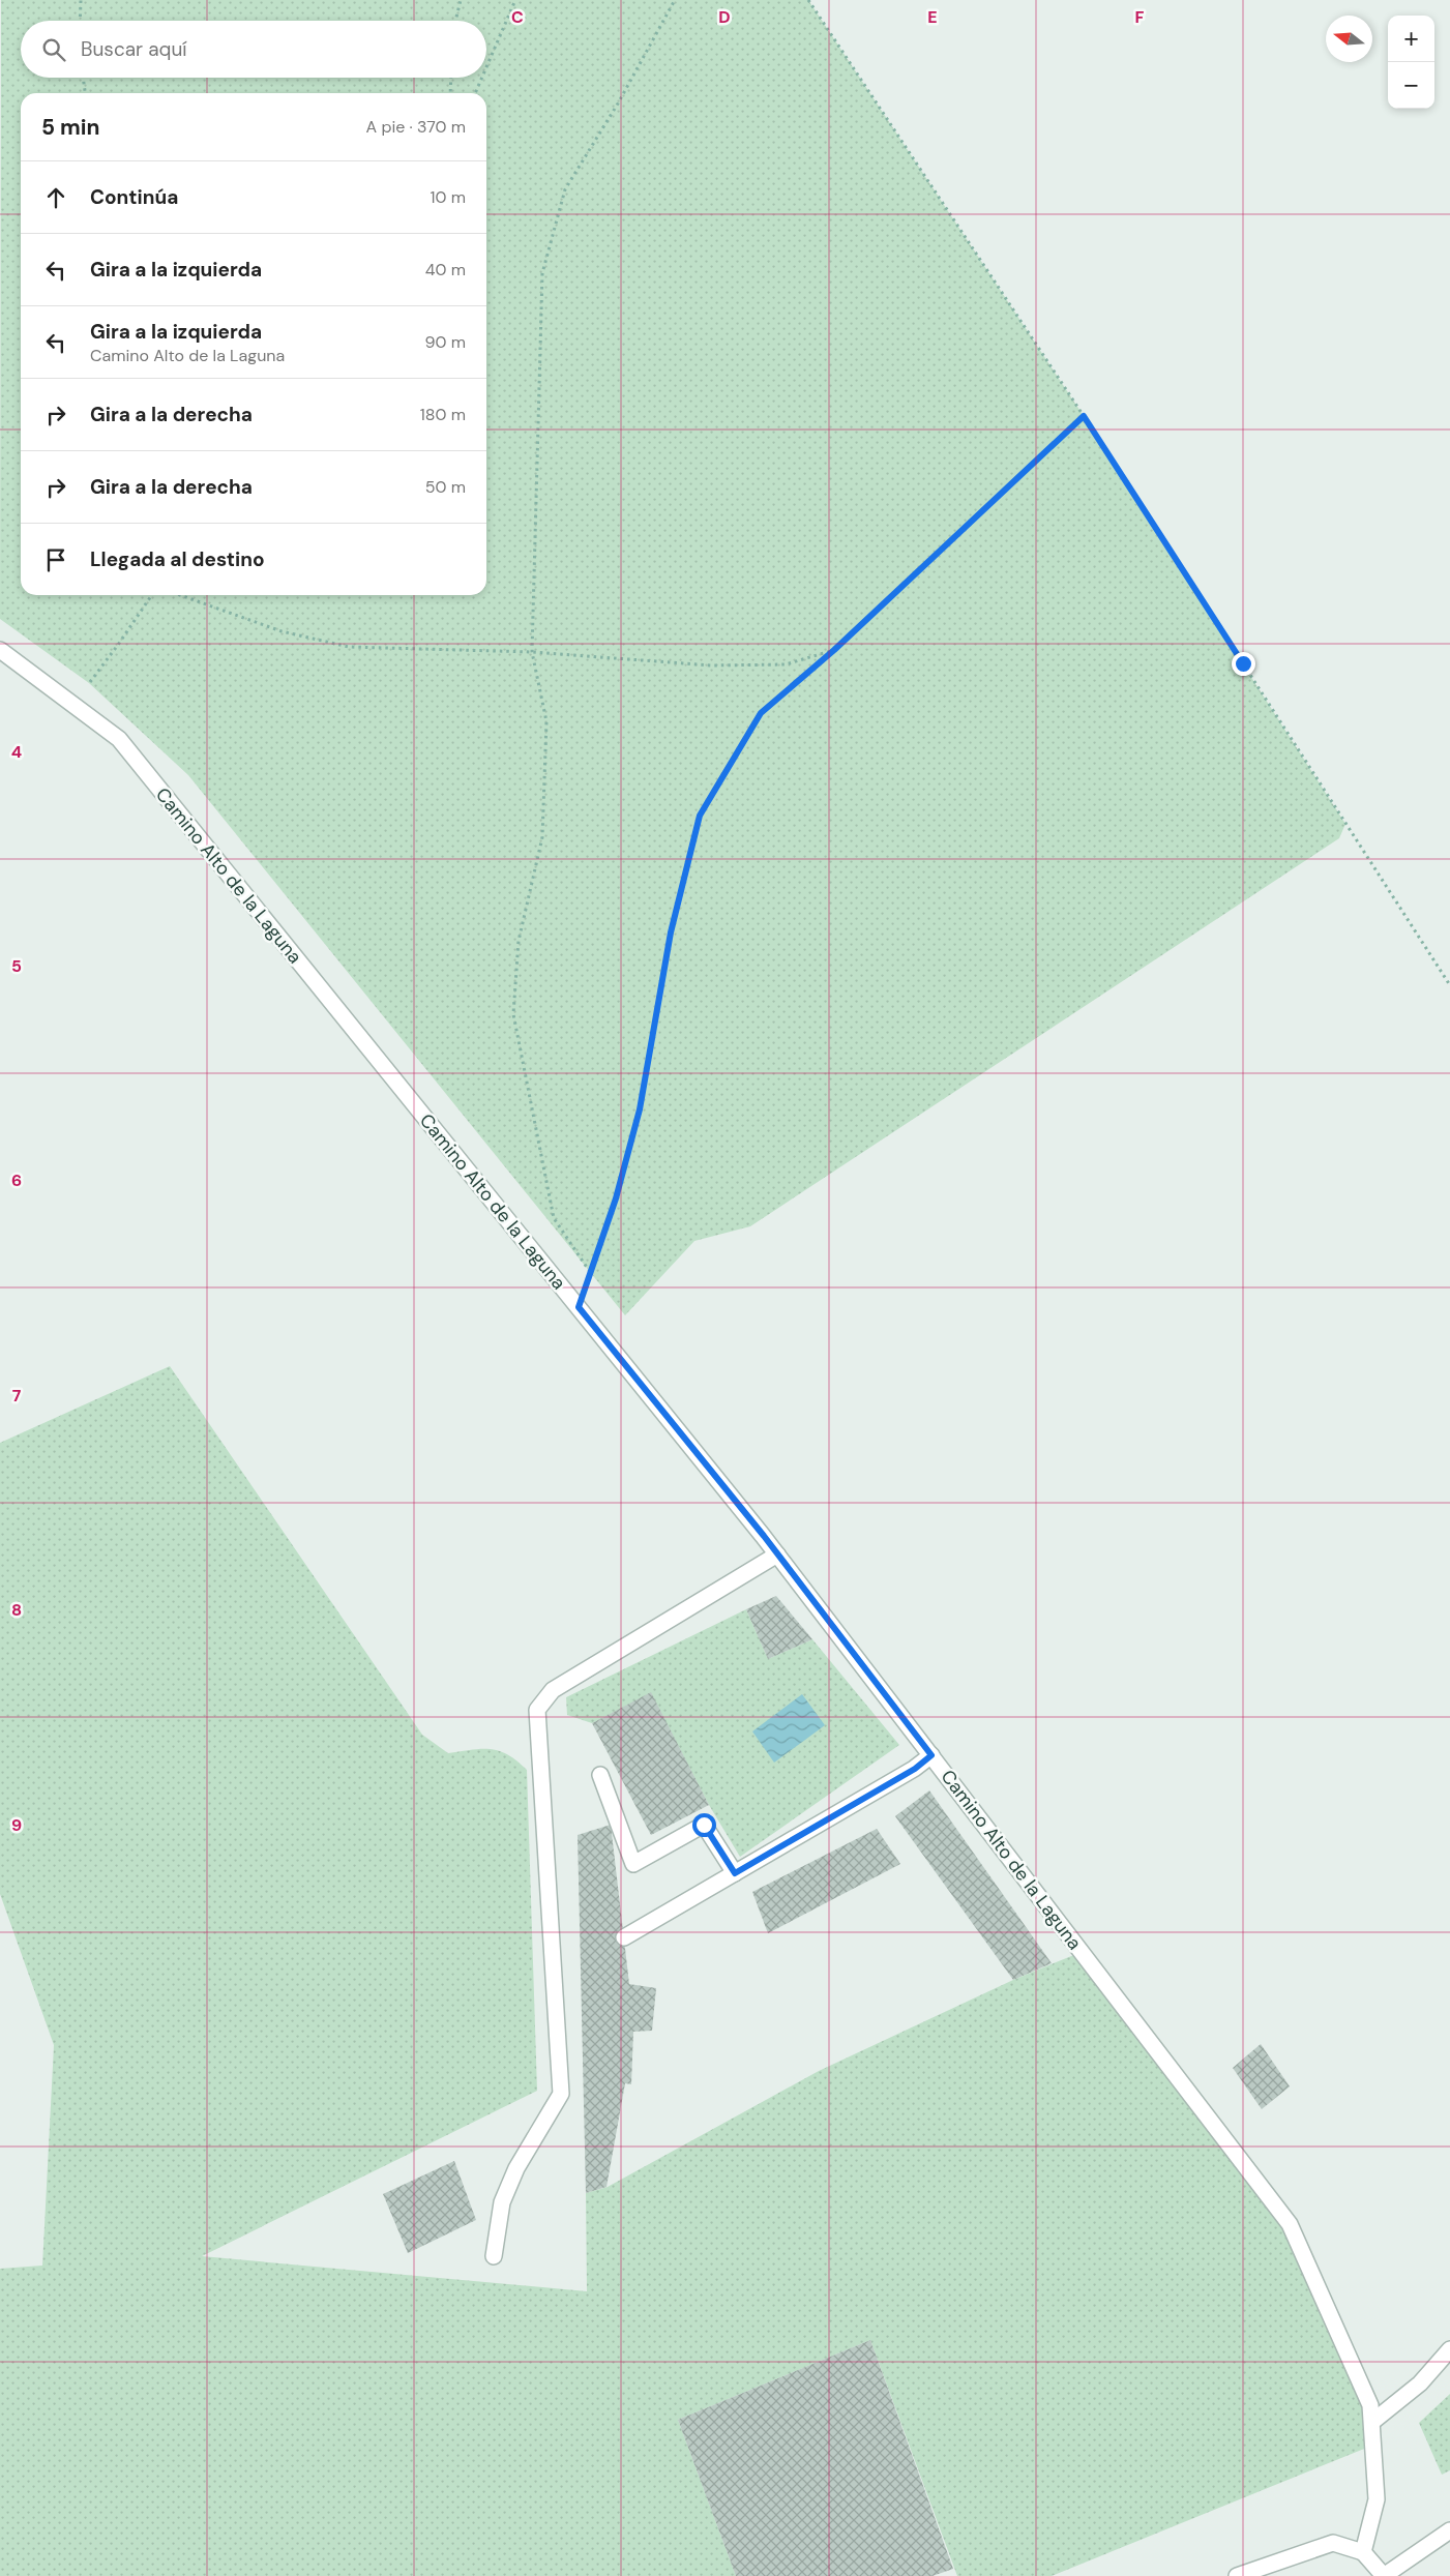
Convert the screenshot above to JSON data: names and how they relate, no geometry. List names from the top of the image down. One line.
{"streets":{"street":["Camino Alto de la Laguna"]},"north":"left","page":{"map_buttons":["+","−"],"search":"Buscar aquí","heading":["5 min","A pie · 370 m"],"list":[["Continúa","10 m"],["Gira a la izquierda","40 m"],["Gira a la izquierda","Camino Alto de la Laguna","90 m"],["Gira a la derecha","180 m"],["Gira a la derecha","50 m"],"Llegada al destino"]},"grid":{"columns":["C","D","E","F"],"rows":["4","5","6","7","8","9"]}}
